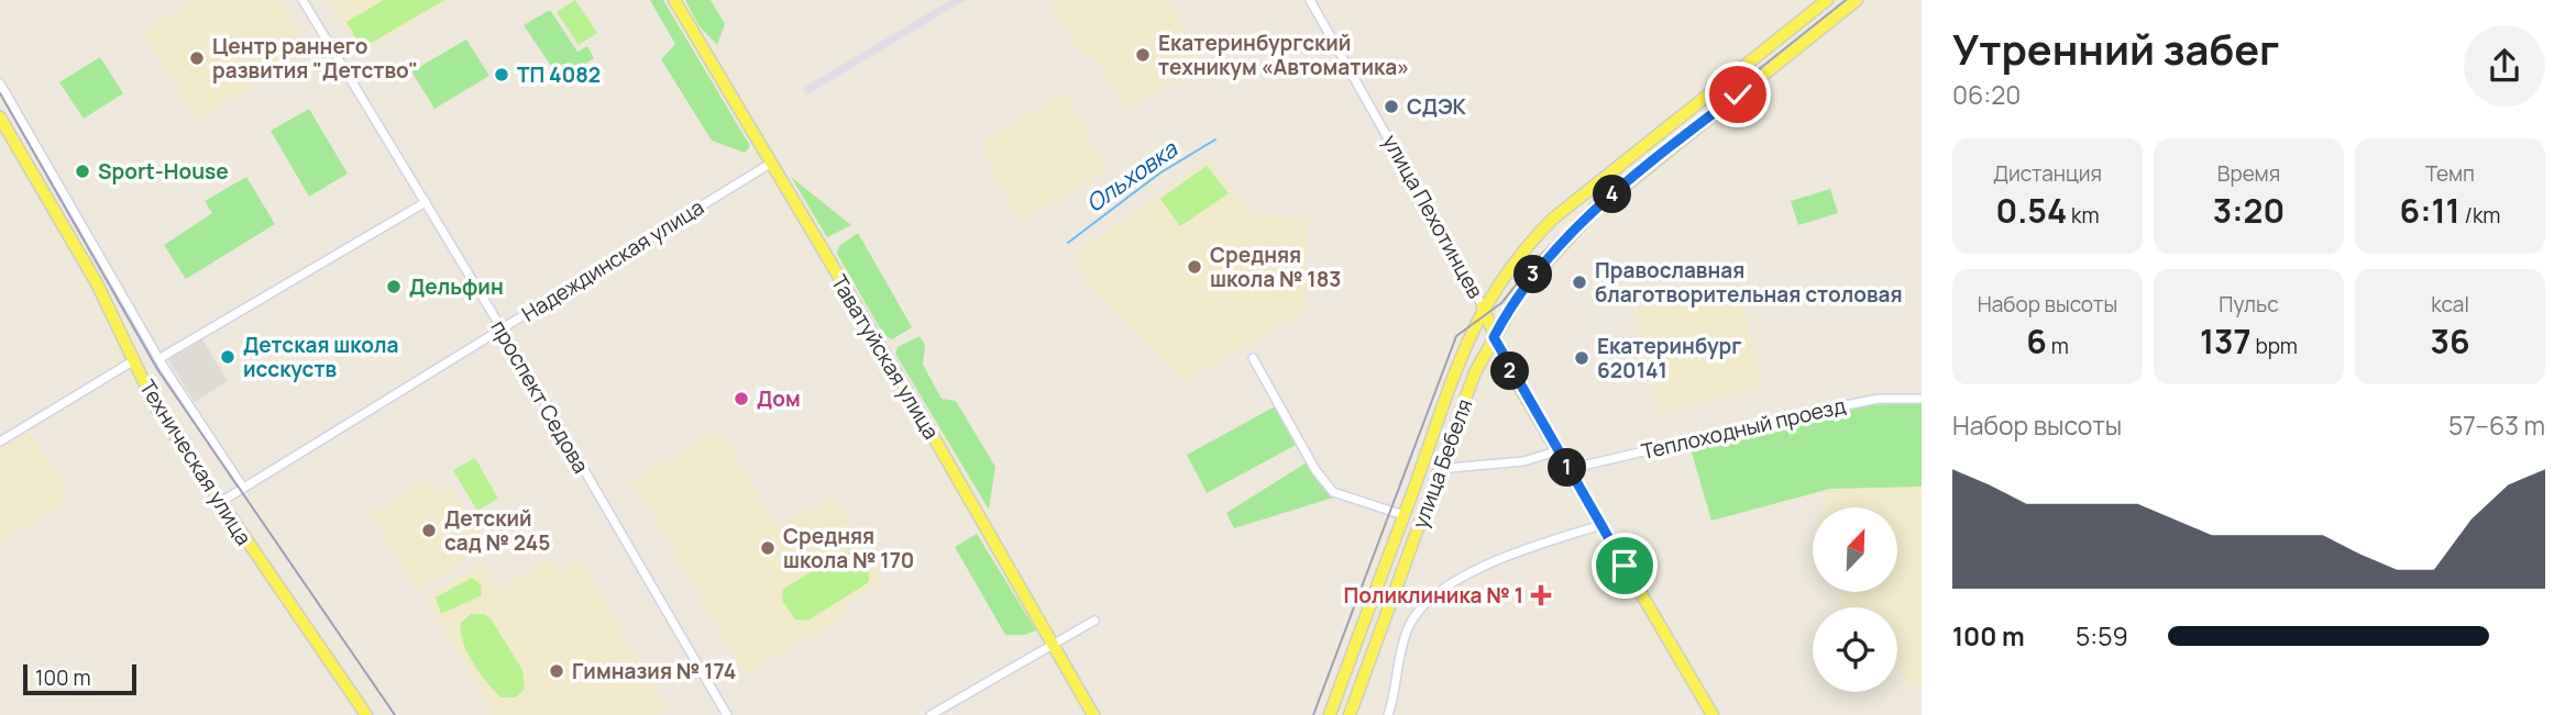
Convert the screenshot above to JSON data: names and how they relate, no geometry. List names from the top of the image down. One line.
{"streets":{"main road":["улица Пехотинцев","Таватуйская улица","Техническая улица","улица Бебеля"],"street":["Надеждинская улица","проспект Седова","Теплоходный проезд"]},"crossings":[["улица Пехотинцев","Теплоходный проезд"],["улица Пехотинцев","улица Бебеля"],["Надеждинская улица","Таватуйская улица"],["Надеждинская улица","проспект Седова"],["Надеждинская улица","Техническая улица"]],"water":["Ольховка"],"places":{"other":["Екатеринбургский техникум «Автоматика»","Центр раннего развития \"Детство\"","ТП 4082","СДЭК","Sport-House","Средняя школа № 183","Православная благотворительная столовая","Дельфин","Детская школа исскуств","Екатеринбург 620141","Дом","Детский сад № 245","Средняя школа № 170","Гимназия № 174"],"health":["Поликлиника № 1"]},"scale_bar":"100 m","north":"top right","page":{"heading":["Утренний забег","06:20"],"stats":[["Дистанция","0.54 km"],["Время","3:20"],["Темп","6:11 /km"],["Набор высоты","6 m"],["Пульс","137 bpm"],["kcal","36"]],"pins":["4","3","2","1"],"chart":["Набор высоты","57–63 m"],"list":[{"name":"100 m","note":"5:59"}],"scale":"100 m"}}
